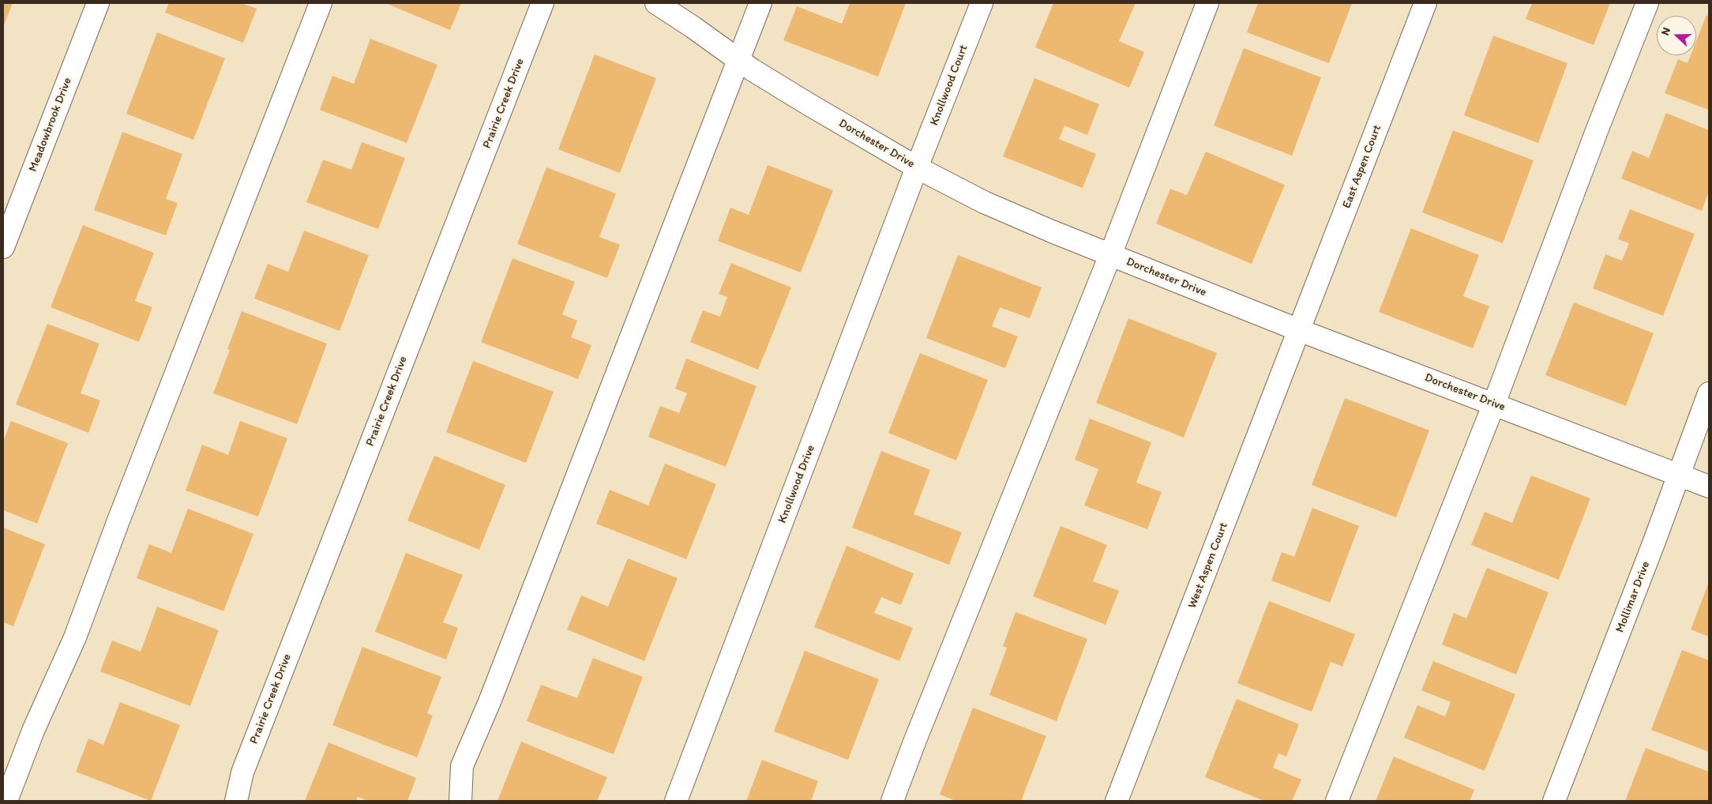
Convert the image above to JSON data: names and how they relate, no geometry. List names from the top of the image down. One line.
{"streets":{"street":["Knollwood Court","Prairie Creek Drive","Meadowbrook Drive","Dorchester Drive","East Aspen Court","Knollwood Drive","West Aspen Court","Mollimar Drive"]},"crossings":[["Knollwood Court","Dorchester Drive"],["Knollwood Court","Knollwood Drive"],["Dorchester Drive","East Aspen Court"],["Dorchester Drive","Knollwood Drive"],["Dorchester Drive","West Aspen Court"],["Dorchester Drive","Mollimar Drive"],["East Aspen Court","West Aspen Court"]],"north":"left"}
